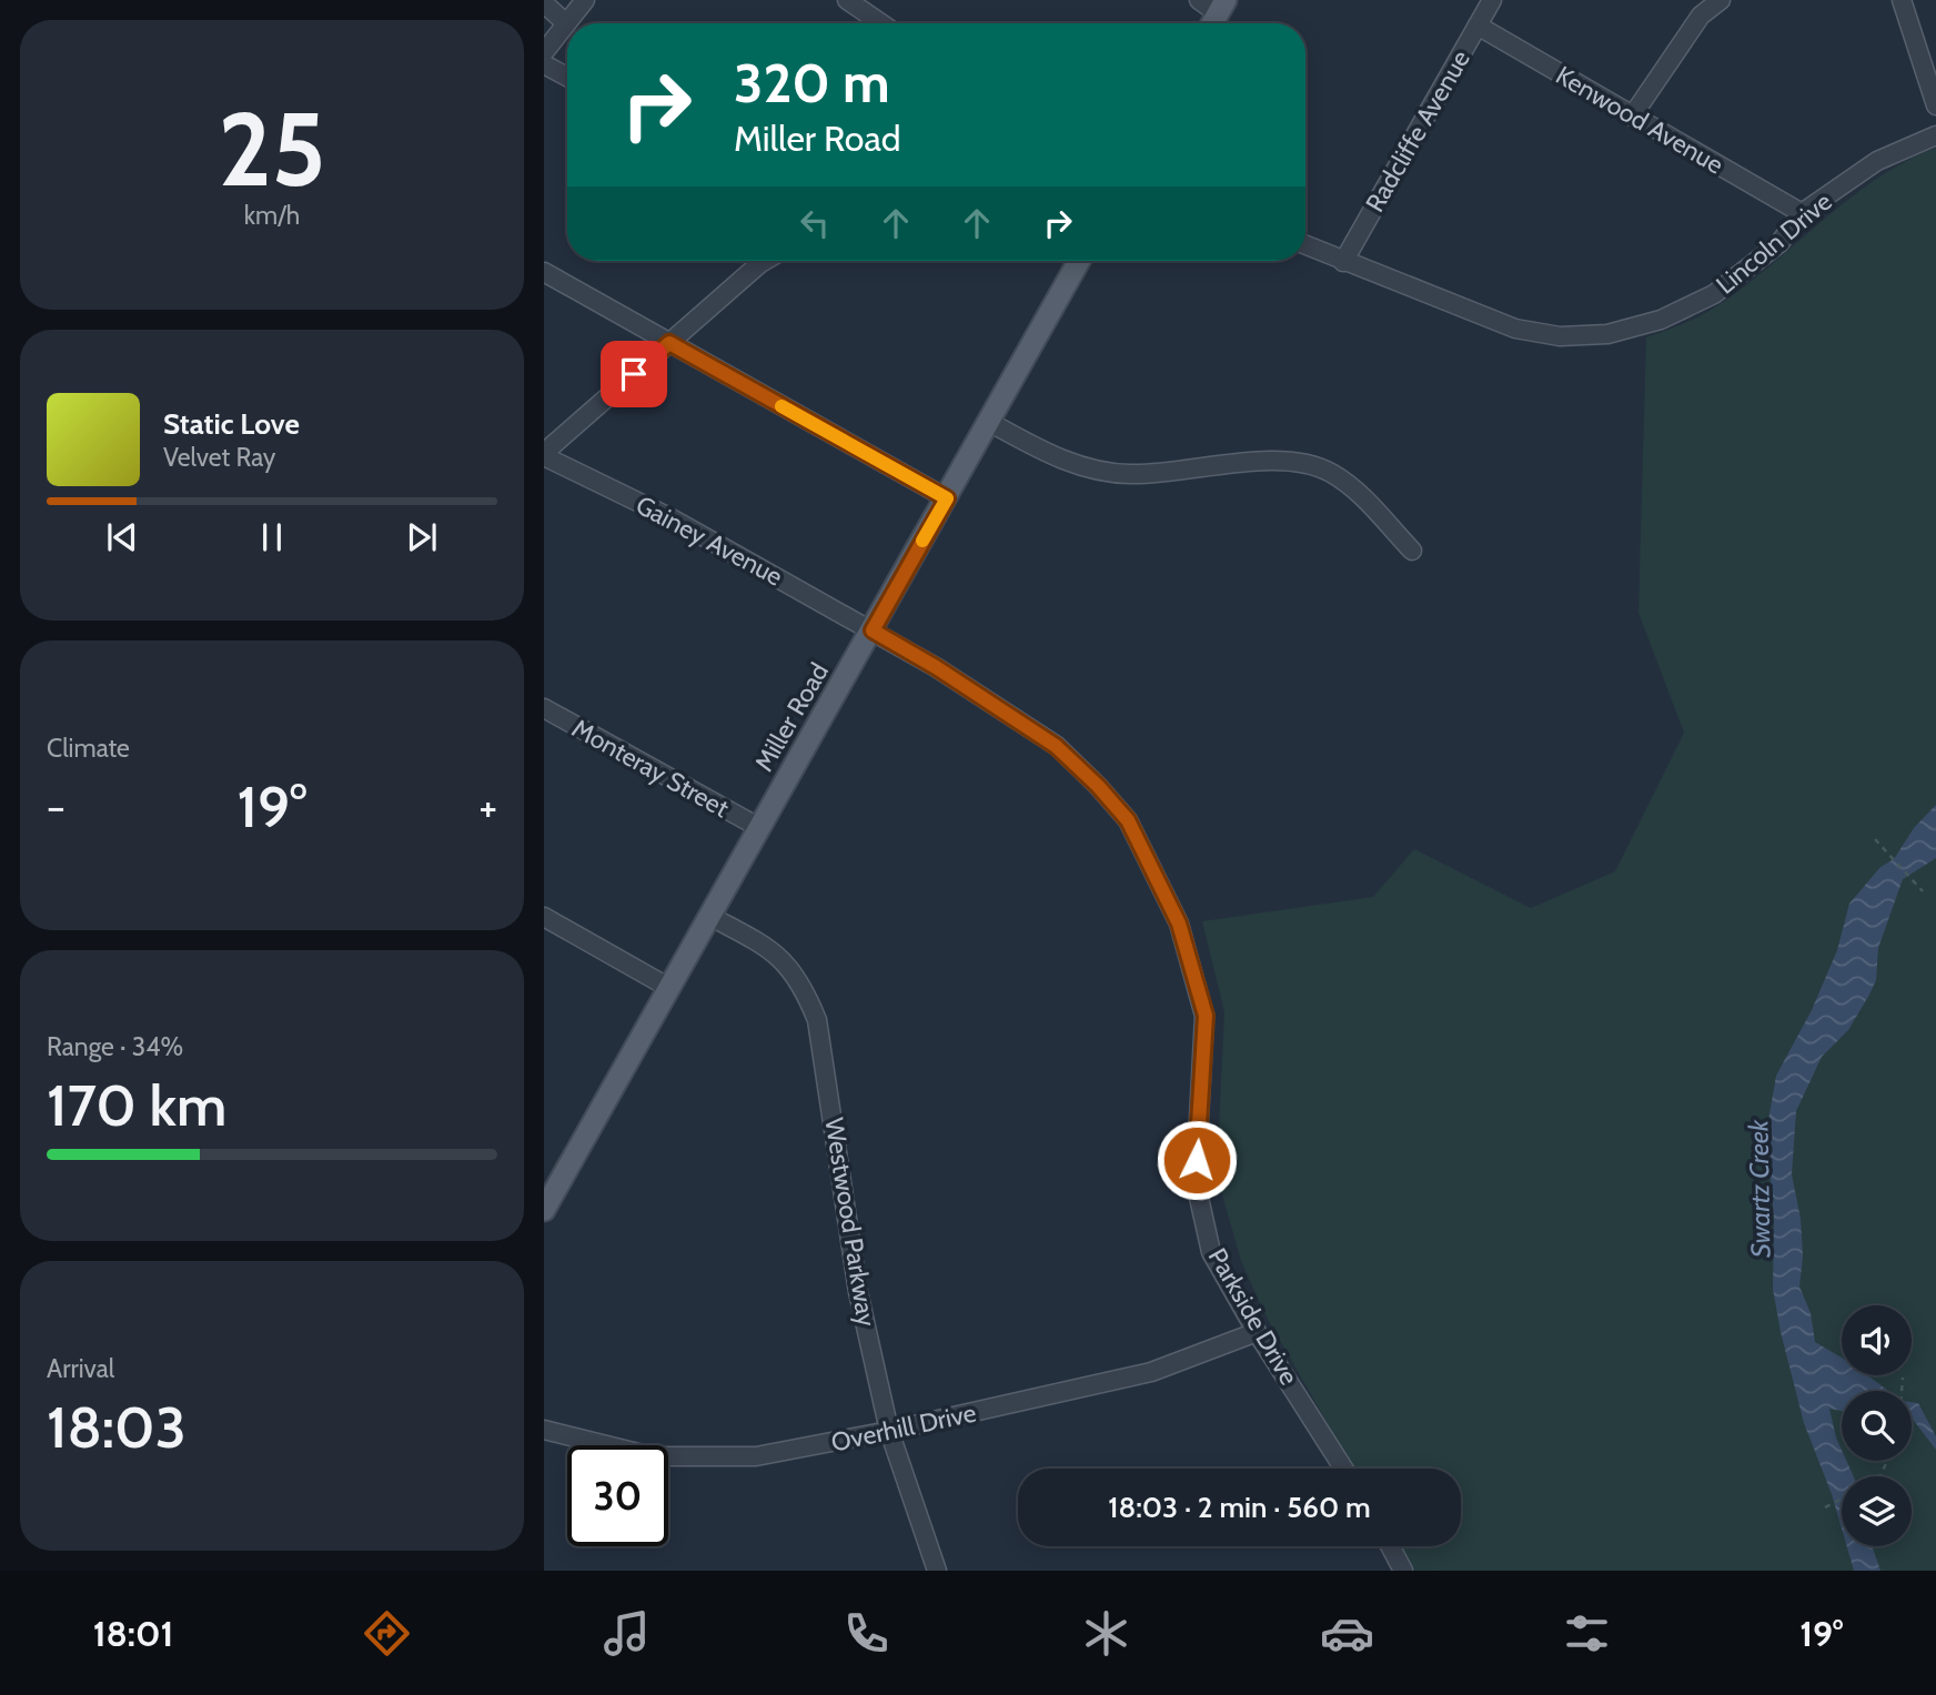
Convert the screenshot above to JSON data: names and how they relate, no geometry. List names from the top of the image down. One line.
{"streets":{"main road":["Miller Road"],"street":["Kenwood Avenue","Radcliffe Avenue","Lincoln Drive","Gainey Avenue","Monteray Street","Westwood Parkway","Parkside Drive","Overhill Drive"]},"crossings":[["Kenwood Avenue","Radcliffe Avenue"],["Kenwood Avenue","Lincoln Drive"],["Radcliffe Avenue","Lincoln Drive"],["Gainey Avenue","Miller Road"],["Gainey Avenue","Parkside Drive"],["Miller Road","Monteray Street"],["Miller Road","Westwood Parkway"],["Miller Road","Parkside Drive"],["Westwood Parkway","Overhill Drive"],["Parkside Drive","Overhill Drive"]],"water":["Swartz Creek"],"page":{"tile":[["25","km/h"],"Climate",["Range · 34%","170 km"],["Arrival","18:03"]],"turn":["320 m","Miller Road"],"song":["Static Love","Velvet Ray"],"heat":["−","19°","+"],"limit":"30","trip":"18:03 · 2 min · 560 m","tabs":["18:01","19°"]}}
